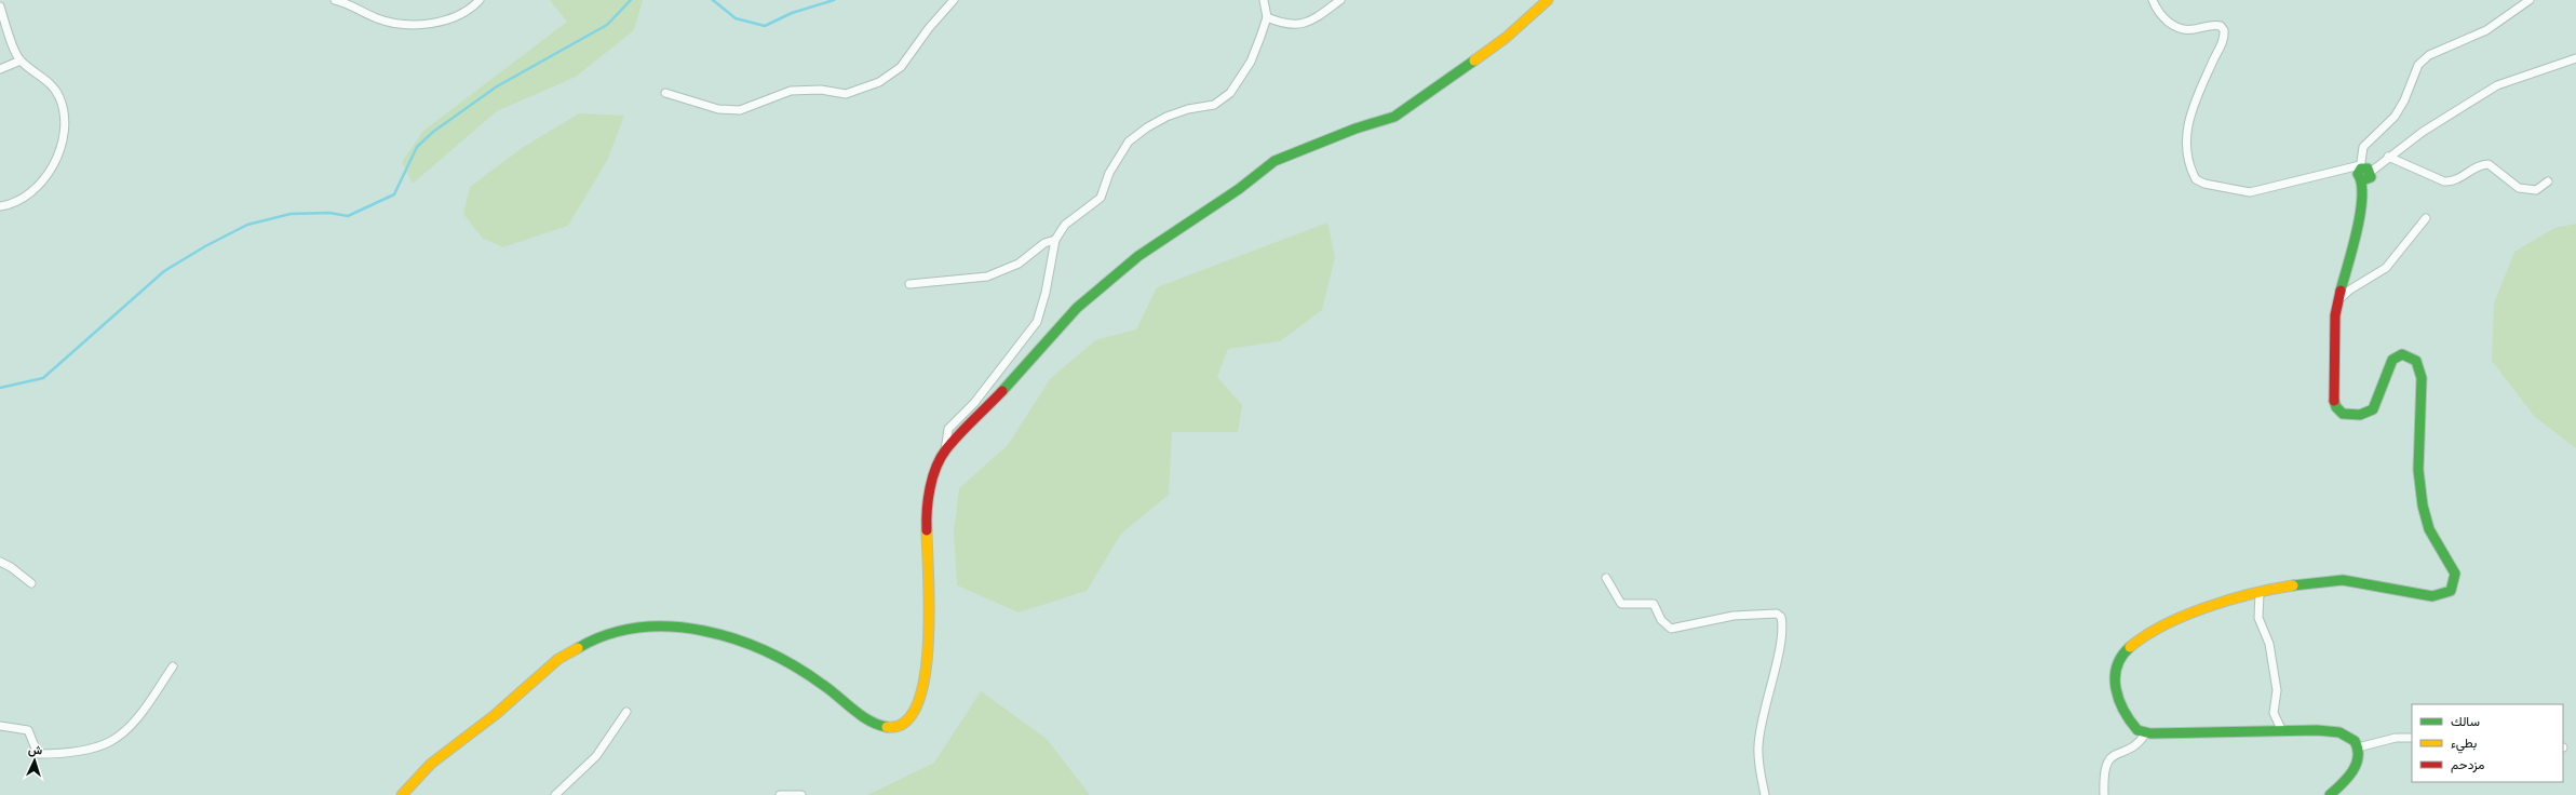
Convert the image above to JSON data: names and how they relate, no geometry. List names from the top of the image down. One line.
{"legend":["سالك","بطيء","مزدحم"],"north":"top"}
